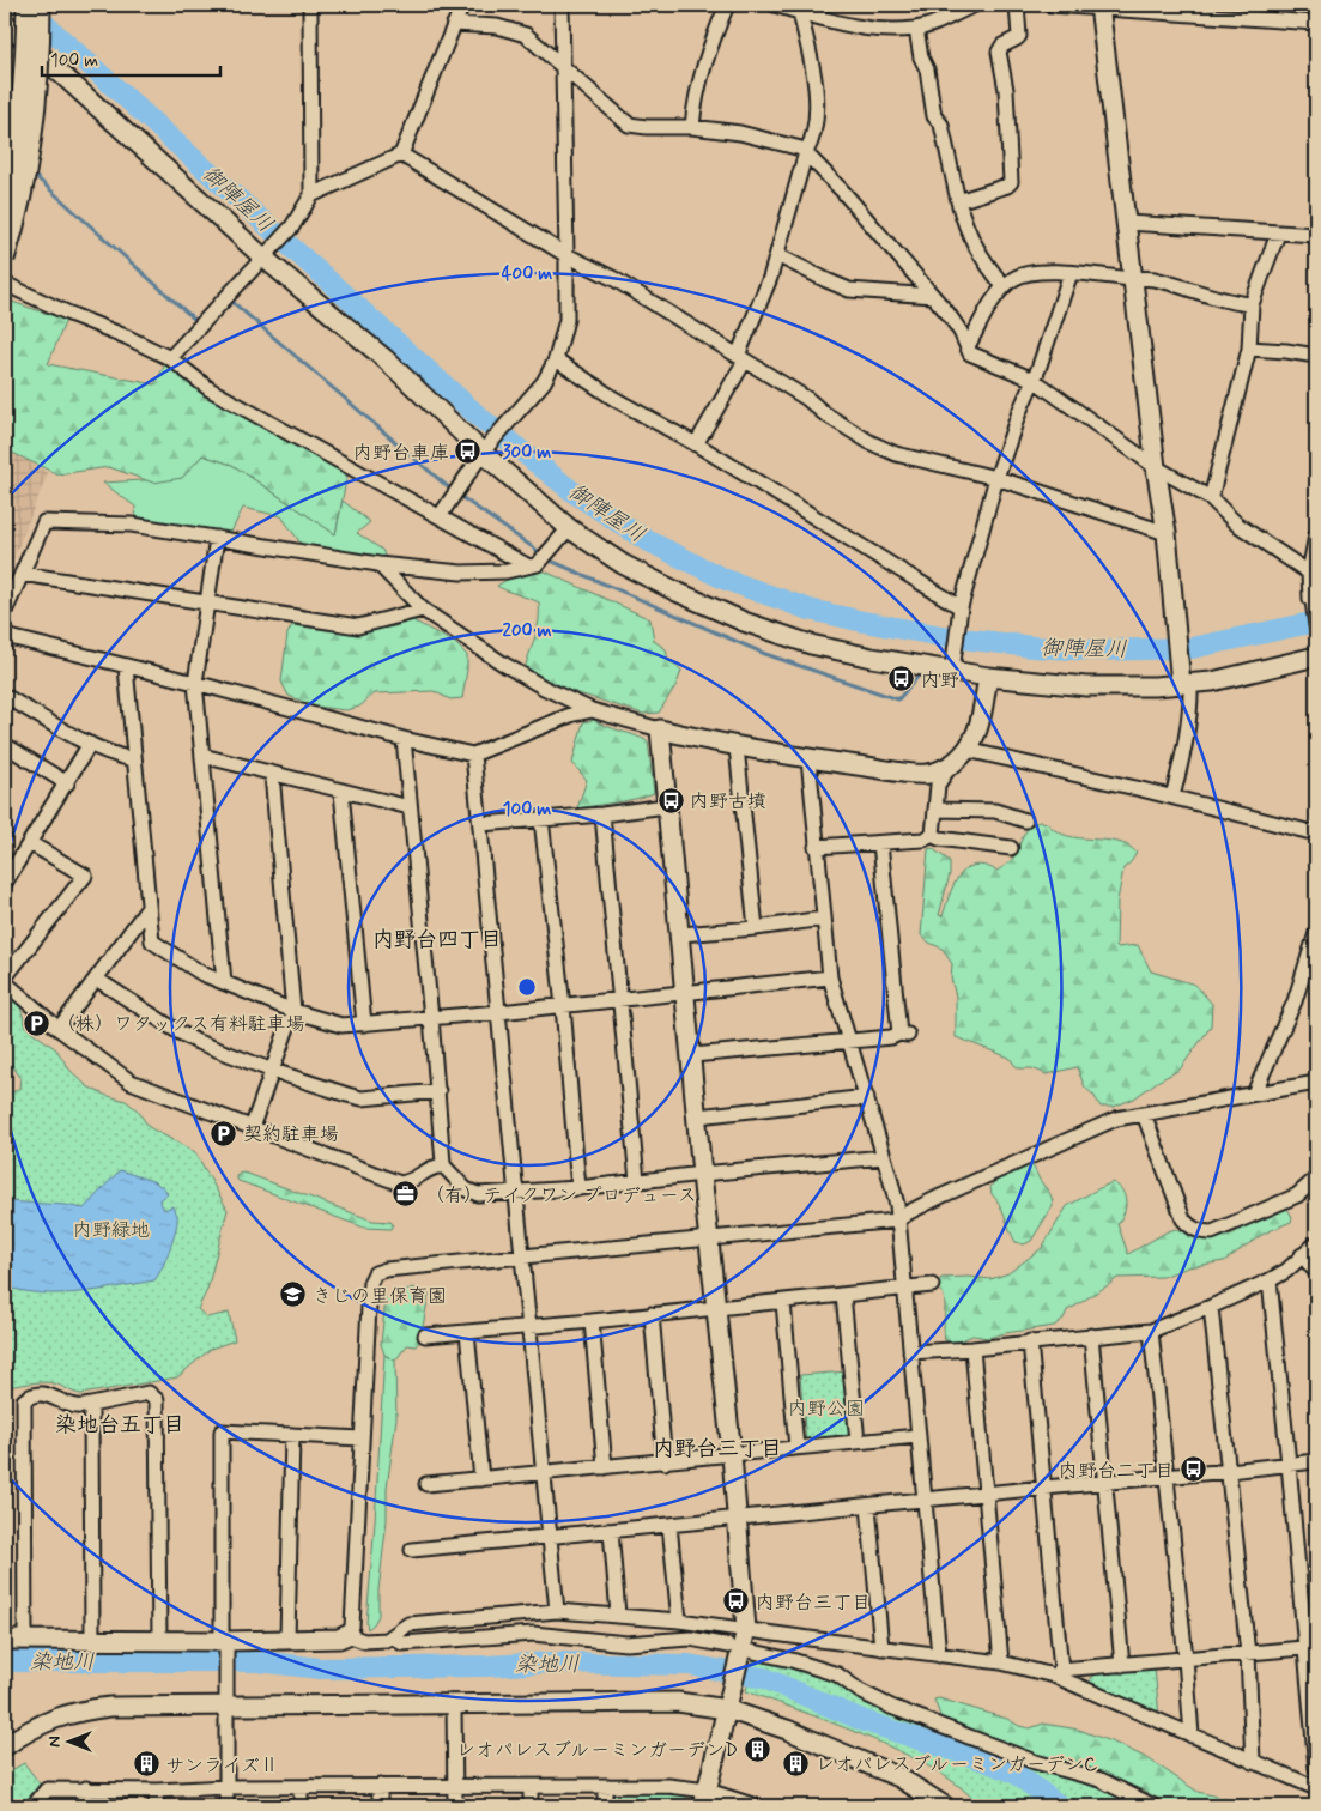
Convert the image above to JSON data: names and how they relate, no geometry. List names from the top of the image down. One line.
{"districts":["内野台四丁目","染地台五丁目","内野台三丁目"],"water":["御陣屋川","染地川"],"parks":["内野緑地","内野公園"],"places":{"bus stop":["内野台車庫","内野","内野古墳","内野台二丁目","内野台三丁目"],"parking":["（株）ワタックス有料駐車場","契約駐車場"],"office":["（有）テイクワン プロデュース"],"school or university":["きじの里保育園"],"building":["レオパレスブルーミンガーデンD","レオパレスブルーミンガーデンC","サンライズⅡ"]},"scale_bar":"100 m","north":"left","rings":["400 m","300 m","200 m","100 m"]}
